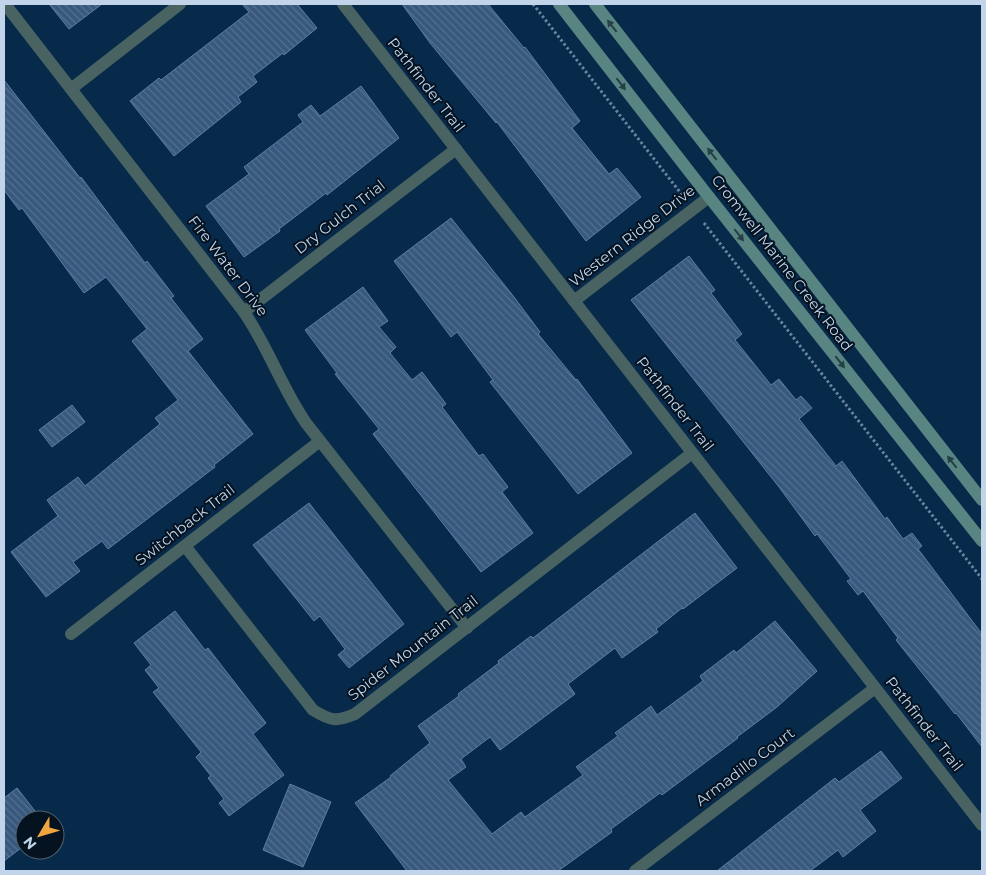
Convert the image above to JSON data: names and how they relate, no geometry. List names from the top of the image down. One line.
{"streets":{"main road":["Cromwell Marine Creek Road"],"street":["Pathfinder Trail","Dry Gulch Trial","Western Ridge Drive","Fire Water Drive","Switchback Trail","Spider Mountain Trail","Armadillo Court"]},"crossings":[["Pathfinder Trail","Dry Gulch Trial"],["Pathfinder Trail","Western Ridge Drive"],["Pathfinder Trail","Spider Mountain Trail"],["Pathfinder Trail","Armadillo Court"],["Dry Gulch Trial","Fire Water Drive"],["Western Ridge Drive","Cromwell Marine Creek Road"],["Fire Water Drive","Switchback Trail"],["Fire Water Drive","Spider Mountain Trail"],["Switchback Trail","Spider Mountain Trail"]],"north":"bottom left"}
